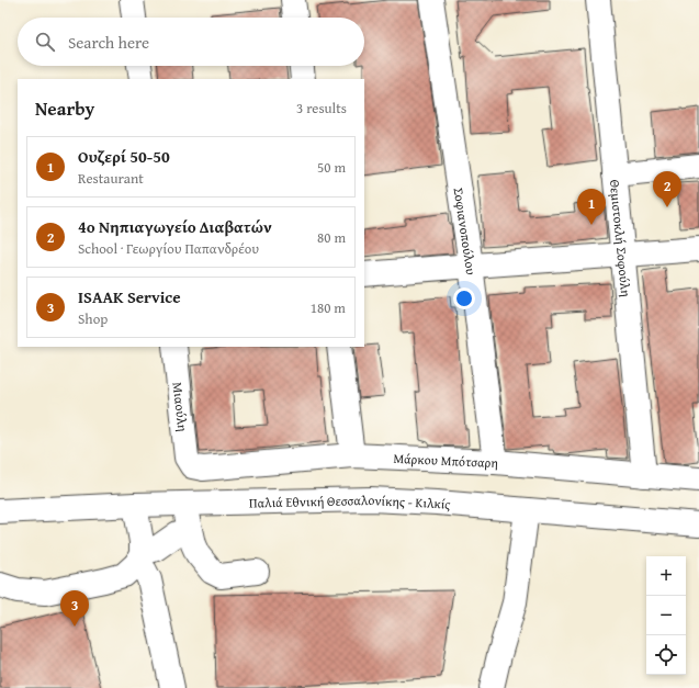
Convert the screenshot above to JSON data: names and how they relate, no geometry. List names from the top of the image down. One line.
{"streets":{"street":["Σοφιανοπούλου","Θεμιστοκλή Σοφούλη","Μιαούλη","Μάρκου Μπότσαρη","Παλιά Εθνική Θεσσαλονίκης - Κιλκίς"]},"crossings":[["Σοφιανοπούλου","Μάρκου Μπότσαρη"],["Θεμιστοκλή Σοφούλη","Μάρκου Μπότσαρη"],["Μιαούλη","Μάρκου Μπότσαρη"]],"page":{"search":"Search here","heading":["Nearby","3 results"],"list":[{"mark":"1","name":"Ουζερί 50-50","note":"Restaurant","value":"50 m"},{"mark":"2","name":"4ο Νηπιαγωγείο Διαβατών","note":"School · Γεωργίου Παπανδρέου","value":"80 m"},{"mark":"3","name":"ISAAK Service","note":"Shop","value":"180 m"}],"pins":["2","1","3"],"map_buttons":["+","−"]}}
